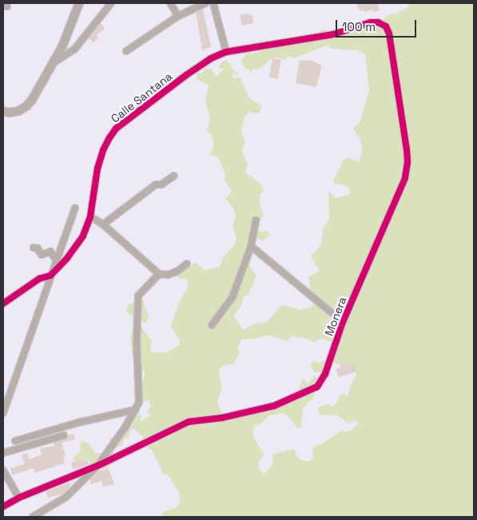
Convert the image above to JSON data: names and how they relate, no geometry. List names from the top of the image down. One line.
{"streets":{"street":["Calle Santana","Monera"]},"crossings":[["Calle Santana","Monera"]],"scale_bar":"100 m"}
